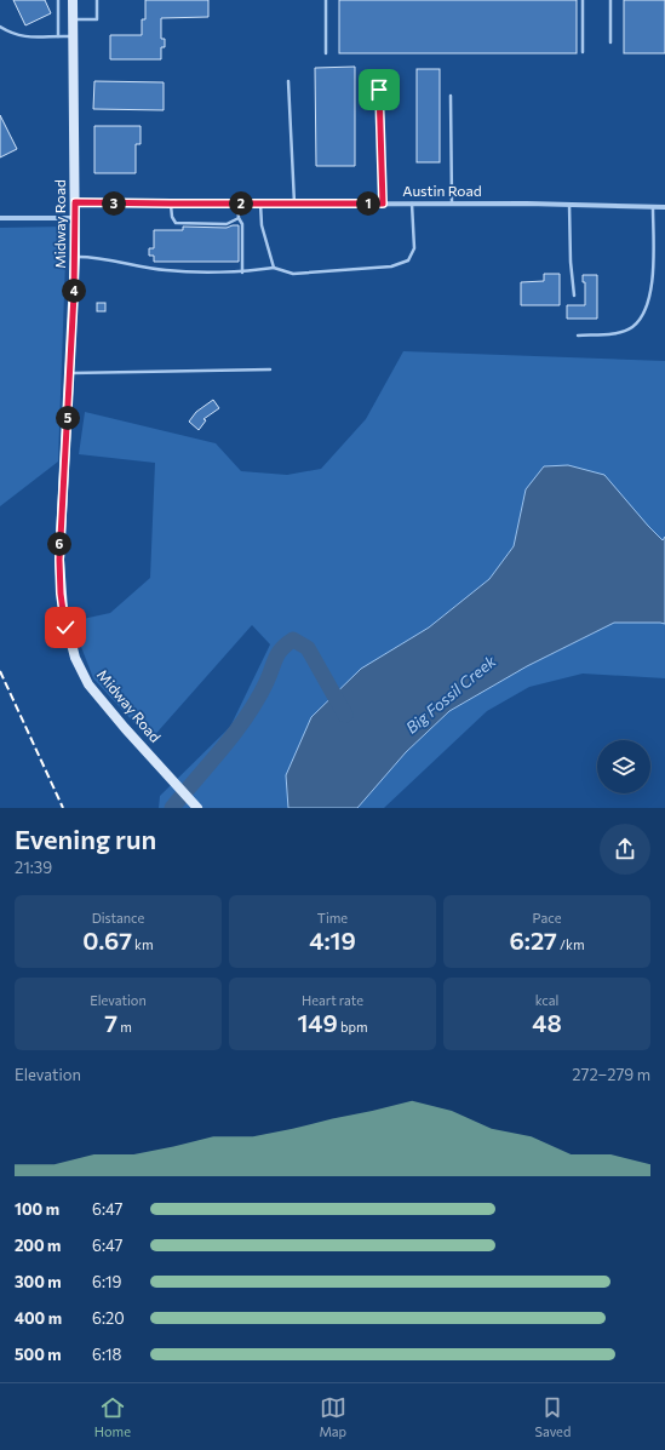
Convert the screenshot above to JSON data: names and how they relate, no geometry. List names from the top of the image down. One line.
{"streets":{"main road":["Midway Road"],"street":["Austin Road"]},"crossings":[["Austin Road","Midway Road"]],"water":["Big Fossil Creek"],"page":{"pins":["1","2","3","4","5","6"],"heading":["Evening run","21:39"],"stats":[["Distance","0.67 km"],["Time","4:19"],["Pace","6:27 /km"],["Elevation","7 m"],["Heart rate","149 bpm"],["kcal","48"]],"chart":["Elevation","272–279 m"],"list":[{"name":"100 m","note":"6:47"},{"name":"200 m","note":"6:47"},{"name":"300 m","note":"6:19"},{"name":"400 m","note":"6:20"},{"name":"500 m","note":"6:18"}],"tabs":["Home","Map","Saved"]}}
